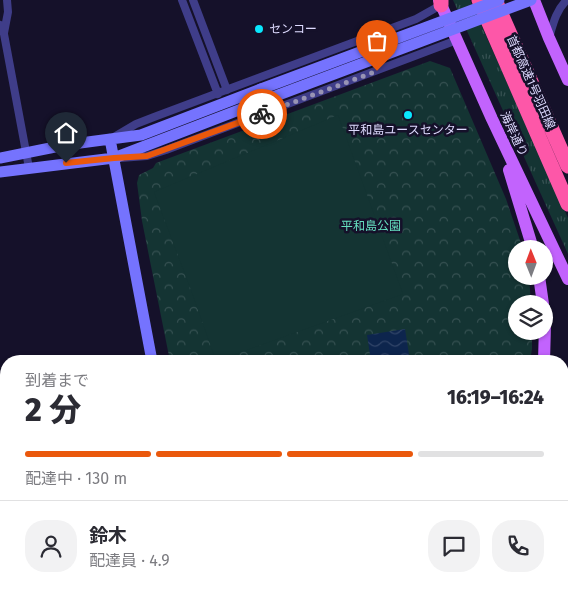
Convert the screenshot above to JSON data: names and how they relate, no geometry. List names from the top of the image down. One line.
{"streets":{"highway":["首都高速1号羽田線"],"main road":["海岸通り"]},"parks":["平和島公園"],"places":["センコー","平和島ユースセンター"],"north":"top","page":{"heading":["2 分","到着まで","16:19–16:24"],"panel":["鈴木","配達員 · 4.9"],"bar":"配達中 · 130 m"}}
